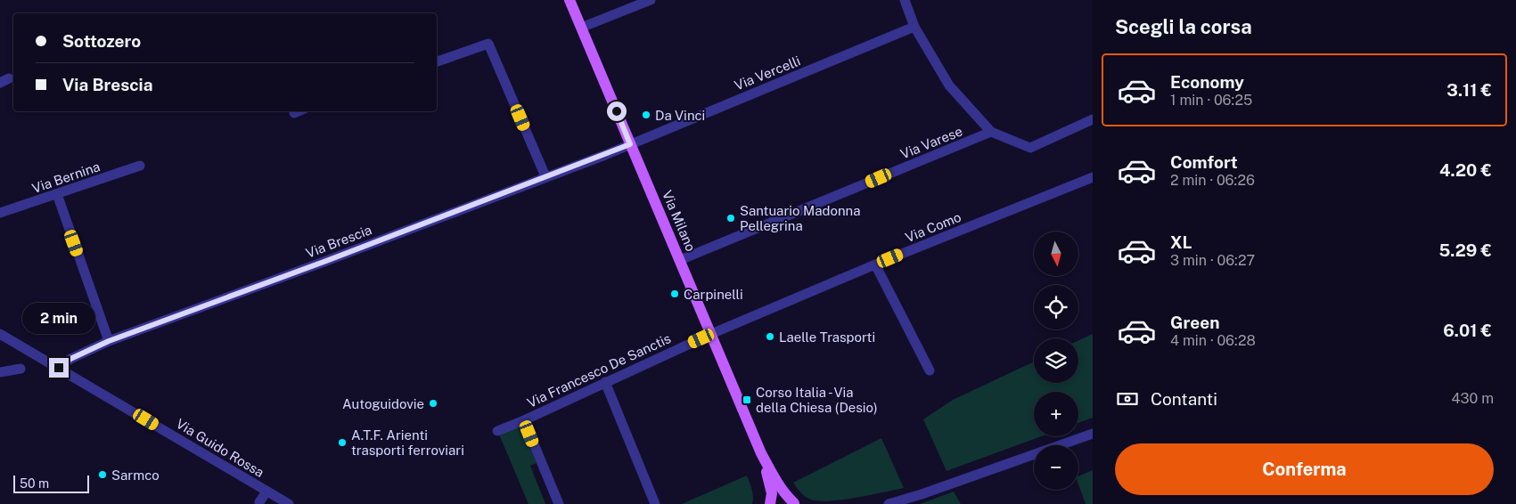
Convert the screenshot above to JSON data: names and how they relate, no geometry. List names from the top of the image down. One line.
{"streets":{"main road":["Via Milano"],"street":["Via Vercelli","Via Varese","Via Bernina","Via Como","Via Brescia","Via Francesco De Sanctis","Via Guido Rossa"]},"crossings":[["Via Vercelli","Via Milano"],["Via Vercelli","Via Brescia"],["Via Varese","Via Milano"],["Via Milano","Via Como"],["Via Milano","Via Brescia"],["Via Milano","Via Francesco De Sanctis"],["Via Como","Via Francesco De Sanctis"],["Via Brescia","Via Guido Rossa"]],"places":{"other":["Da Vinci","Santuario Madonna Pellegrina","Carpinelli","Laelle Trasporti","Autoguidovie","A.T.F. Arienti trasporti ferroviari","Sarmco"],"transit":["Corso Italia - Via della Chiesa (Desio)"]},"scale_bar":"50 m","north":"bottom","page":{"heading":"Scegli la corsa","banner":["Sottozero","Via Brescia"],"list":[{"name":"Economy","note":"1 min · 06:25","value":"3.11 €"},{"name":"Comfort","note":"2 min · 06:26","value":"4.20 €"},{"name":"XL","note":"3 min · 06:27","value":"5.29 €"},{"name":"Green","note":"4 min · 06:28","value":"6.01 €"}],"map_buttons":["+","−"],"bubble":"2 min","pay":["Contanti","430 m"],"buttons":"Conferma","scale":"50 m"}}
